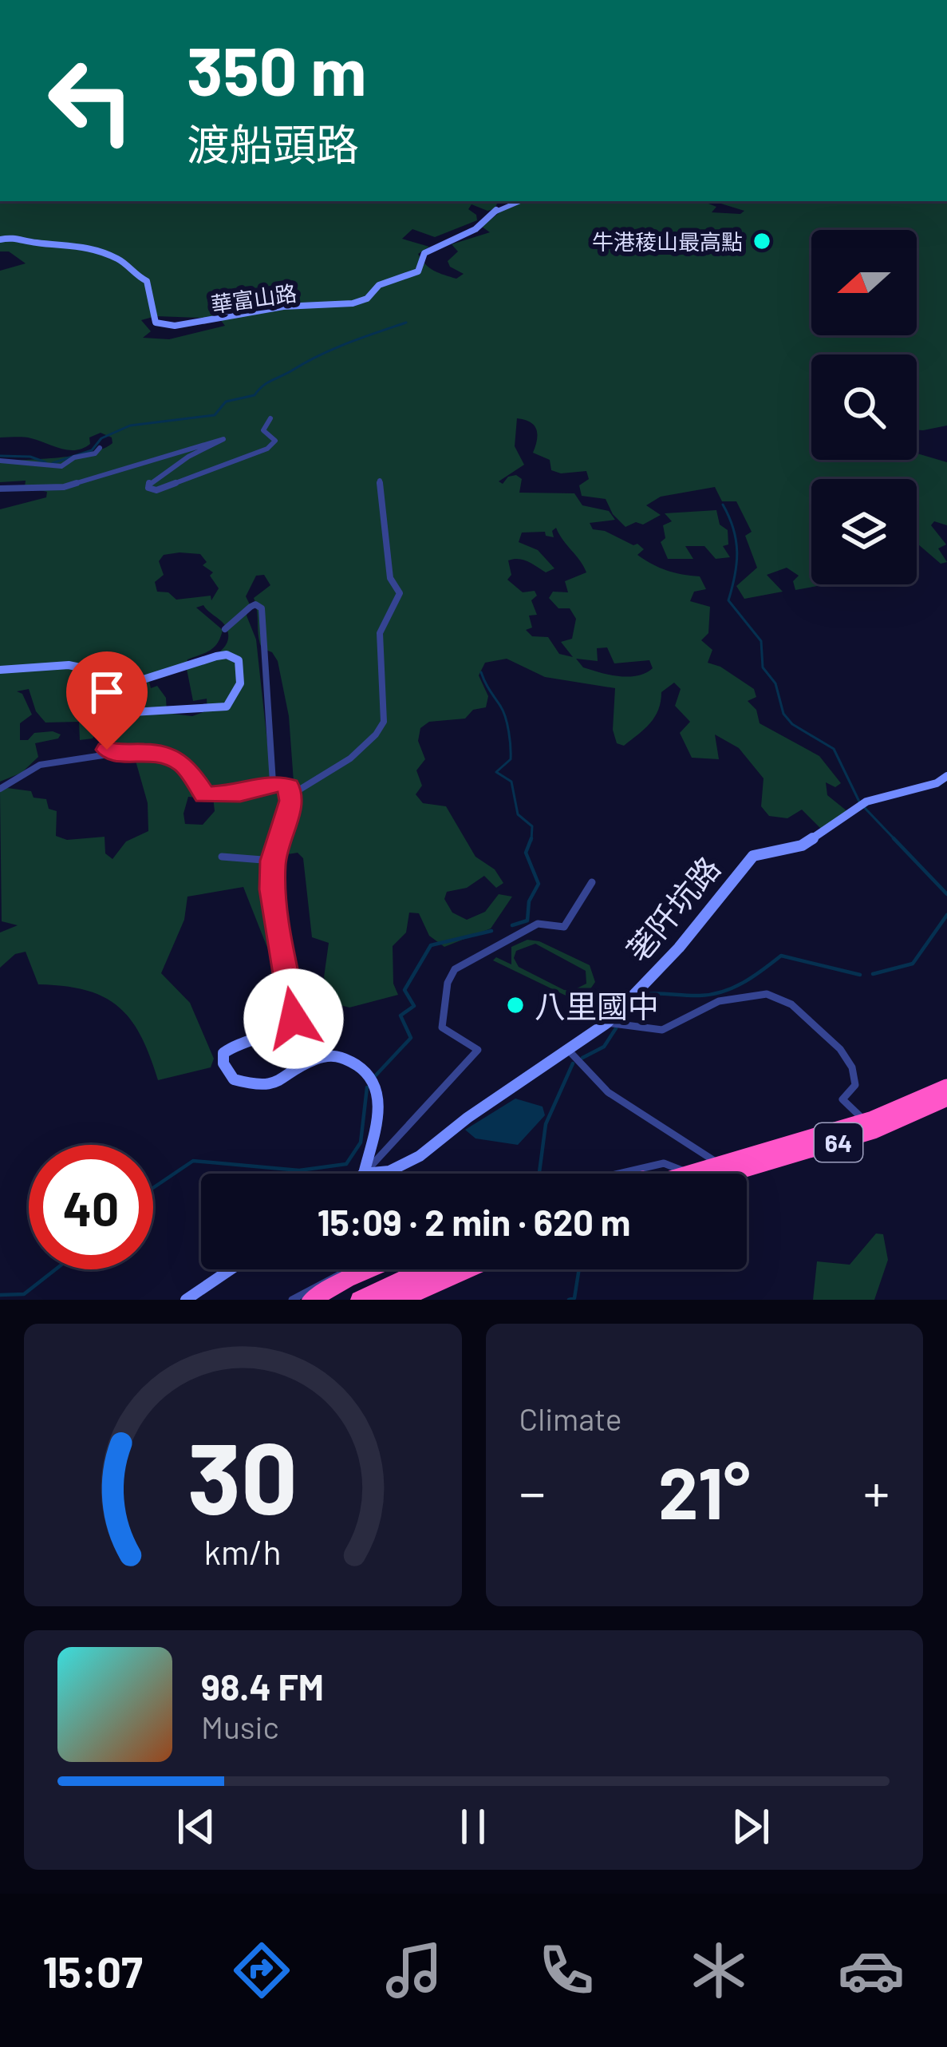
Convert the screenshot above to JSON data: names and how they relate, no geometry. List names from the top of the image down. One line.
{"streets":{"highway":["64"],"street":["華富山路","荖阡坑路"]},"places":["牛港稜山最高點","八里國中"],"north":"left","page":{"turn":["350 m","渡船頭路"],"limit":"40","trip":"15:09 · 2 min · 620 m","tile":"Climate","heat":["−","21°","+"],"song":["98.4 FM","Music"],"tabs":"15:07","gauge":["30","km/h"]}}
